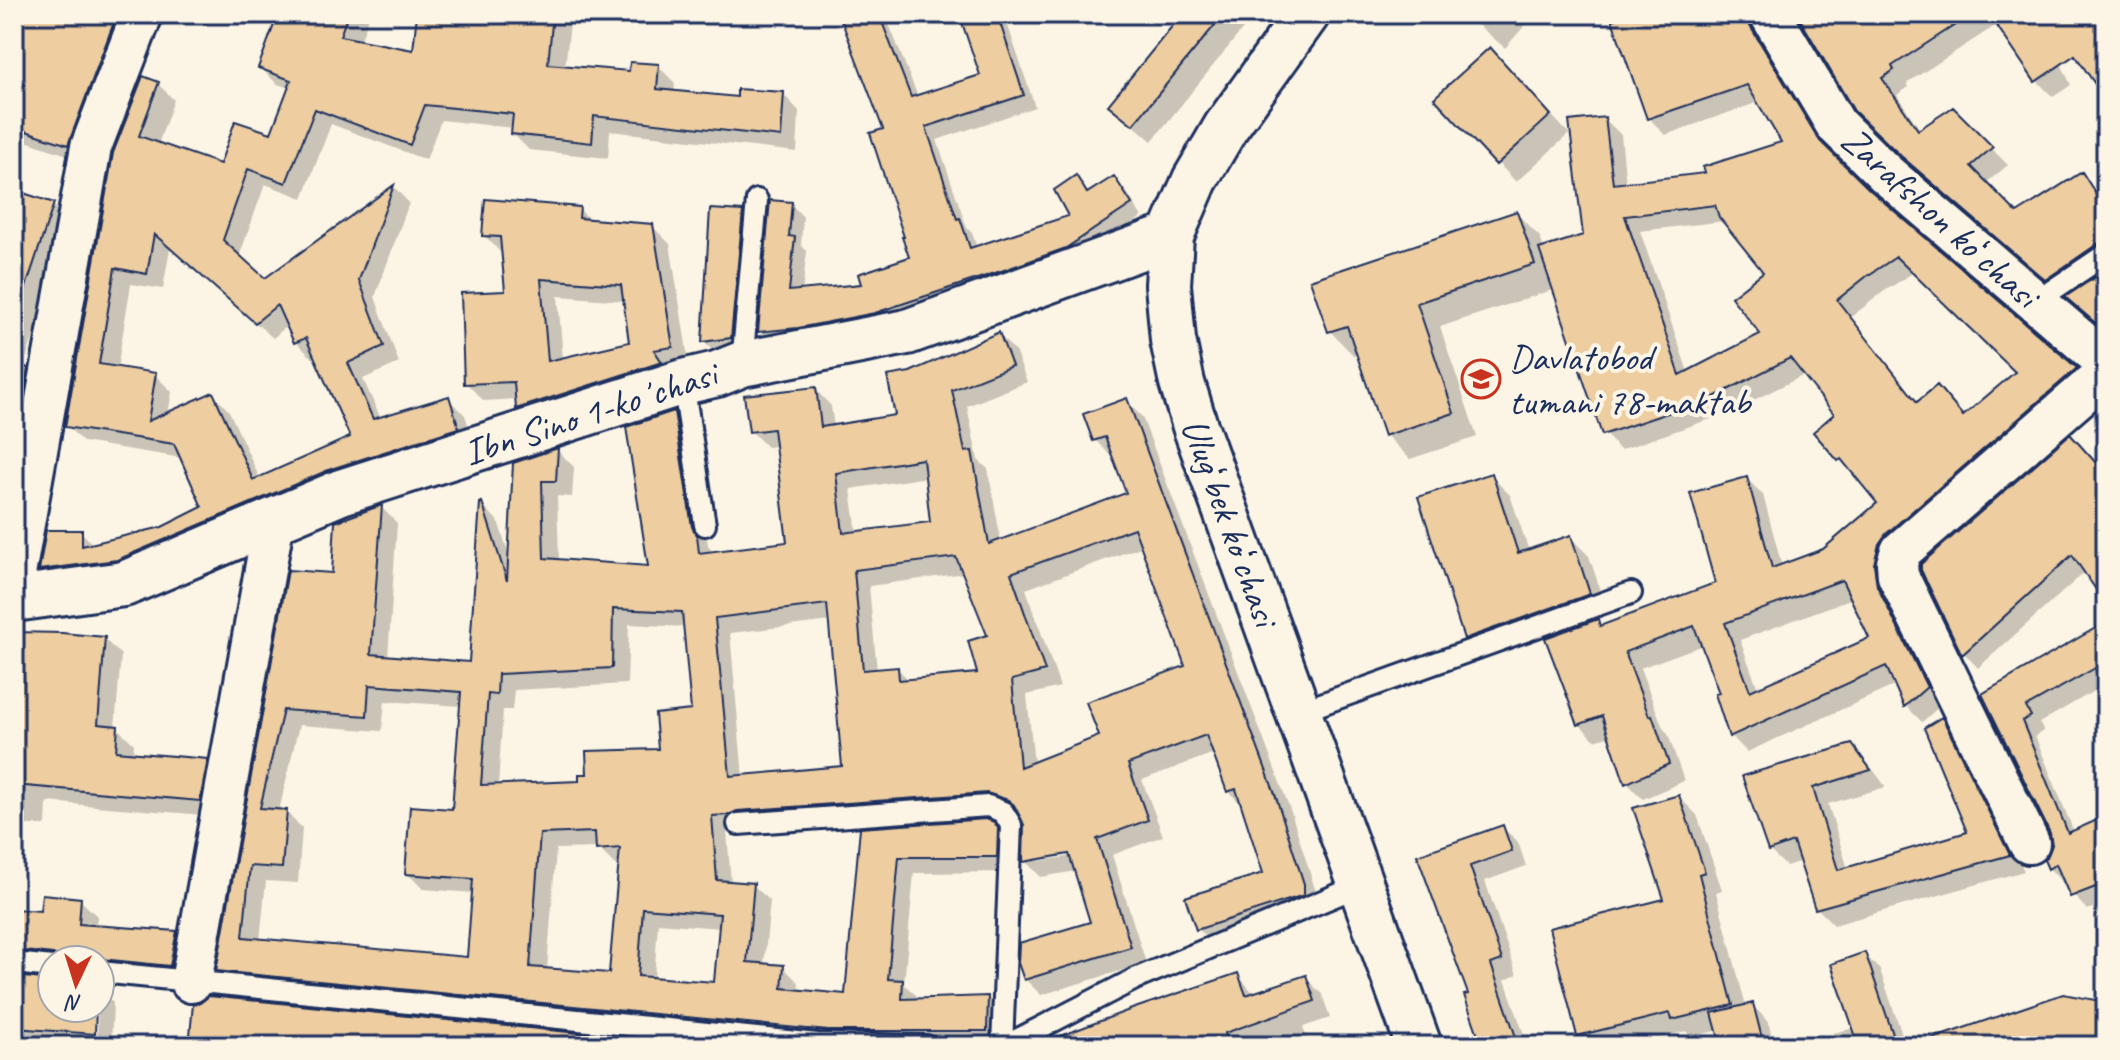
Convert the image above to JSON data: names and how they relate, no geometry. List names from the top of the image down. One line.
{"streets":{"street":["Zarafshon koʻchasi","Ibn Sino 1-koʼchasi","Ulugʻbek koʻchasi"]},"crossings":[["Ibn Sino 1-koʼchasi","Ulugʻbek koʻchasi"]],"places":{"school or university":["Davlatobod tumani 78-maktab"]},"north":"bottom"}
